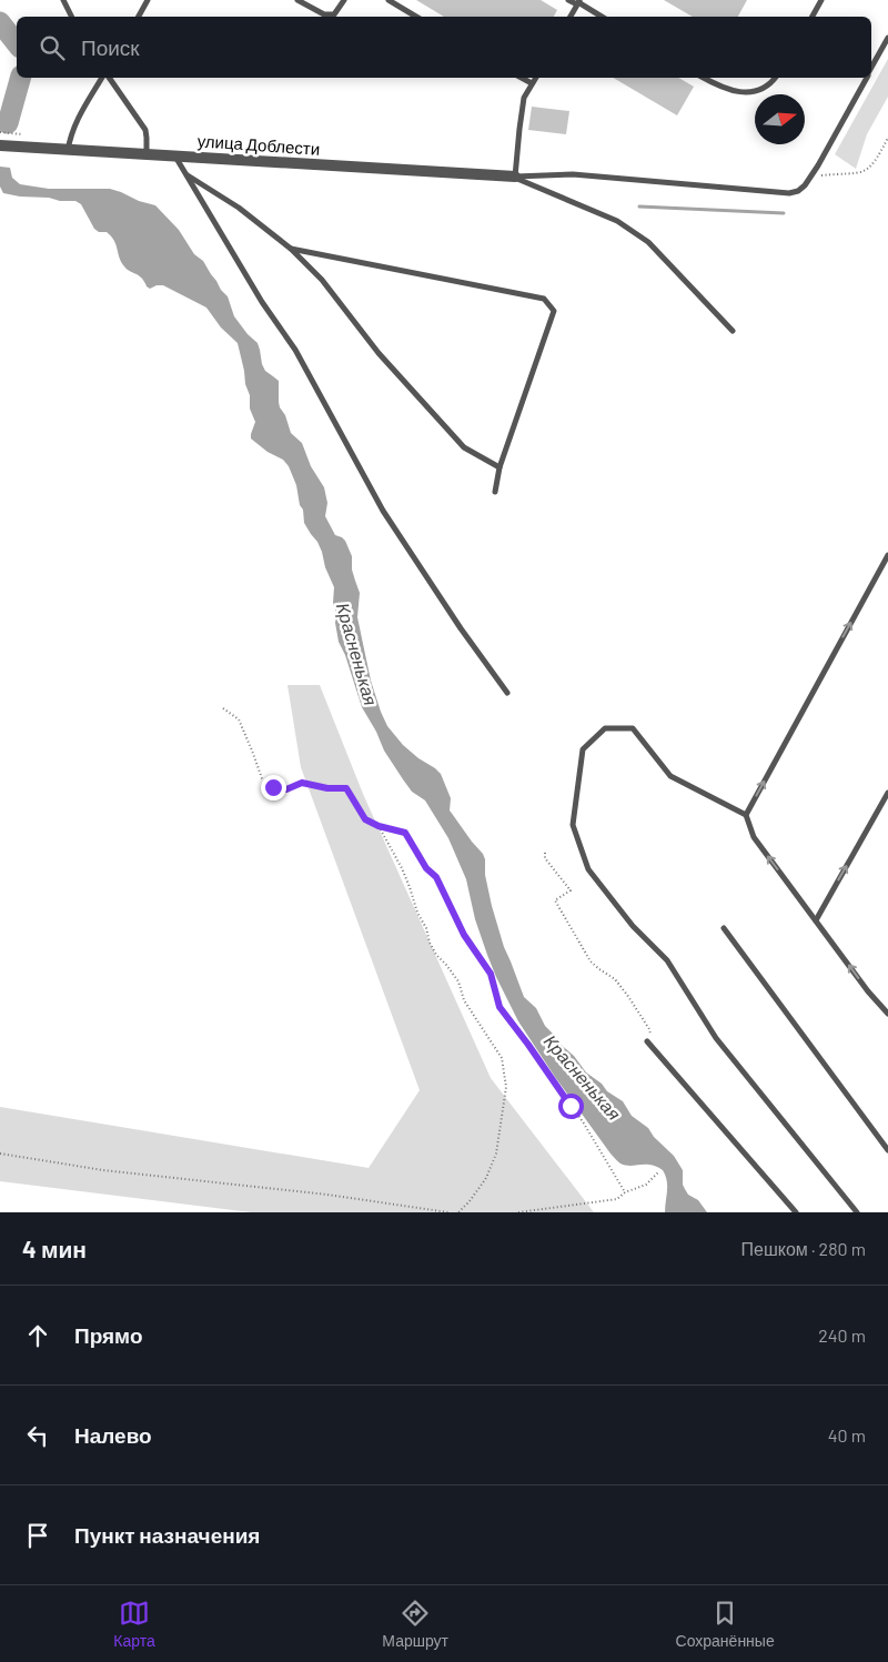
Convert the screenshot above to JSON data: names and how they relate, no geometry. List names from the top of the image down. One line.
{"streets":{"street":["улица Доблести"]},"water":["Красненькая"],"north":"right","page":{"search":"Поиск","heading":["4 мин","Пешком · 280 m"],"list":[["Прямо","240 m"],["Налево","40 m"],"Пункт назначения"],"nav":["Карта","Маршрут","Сохранённые"]}}
